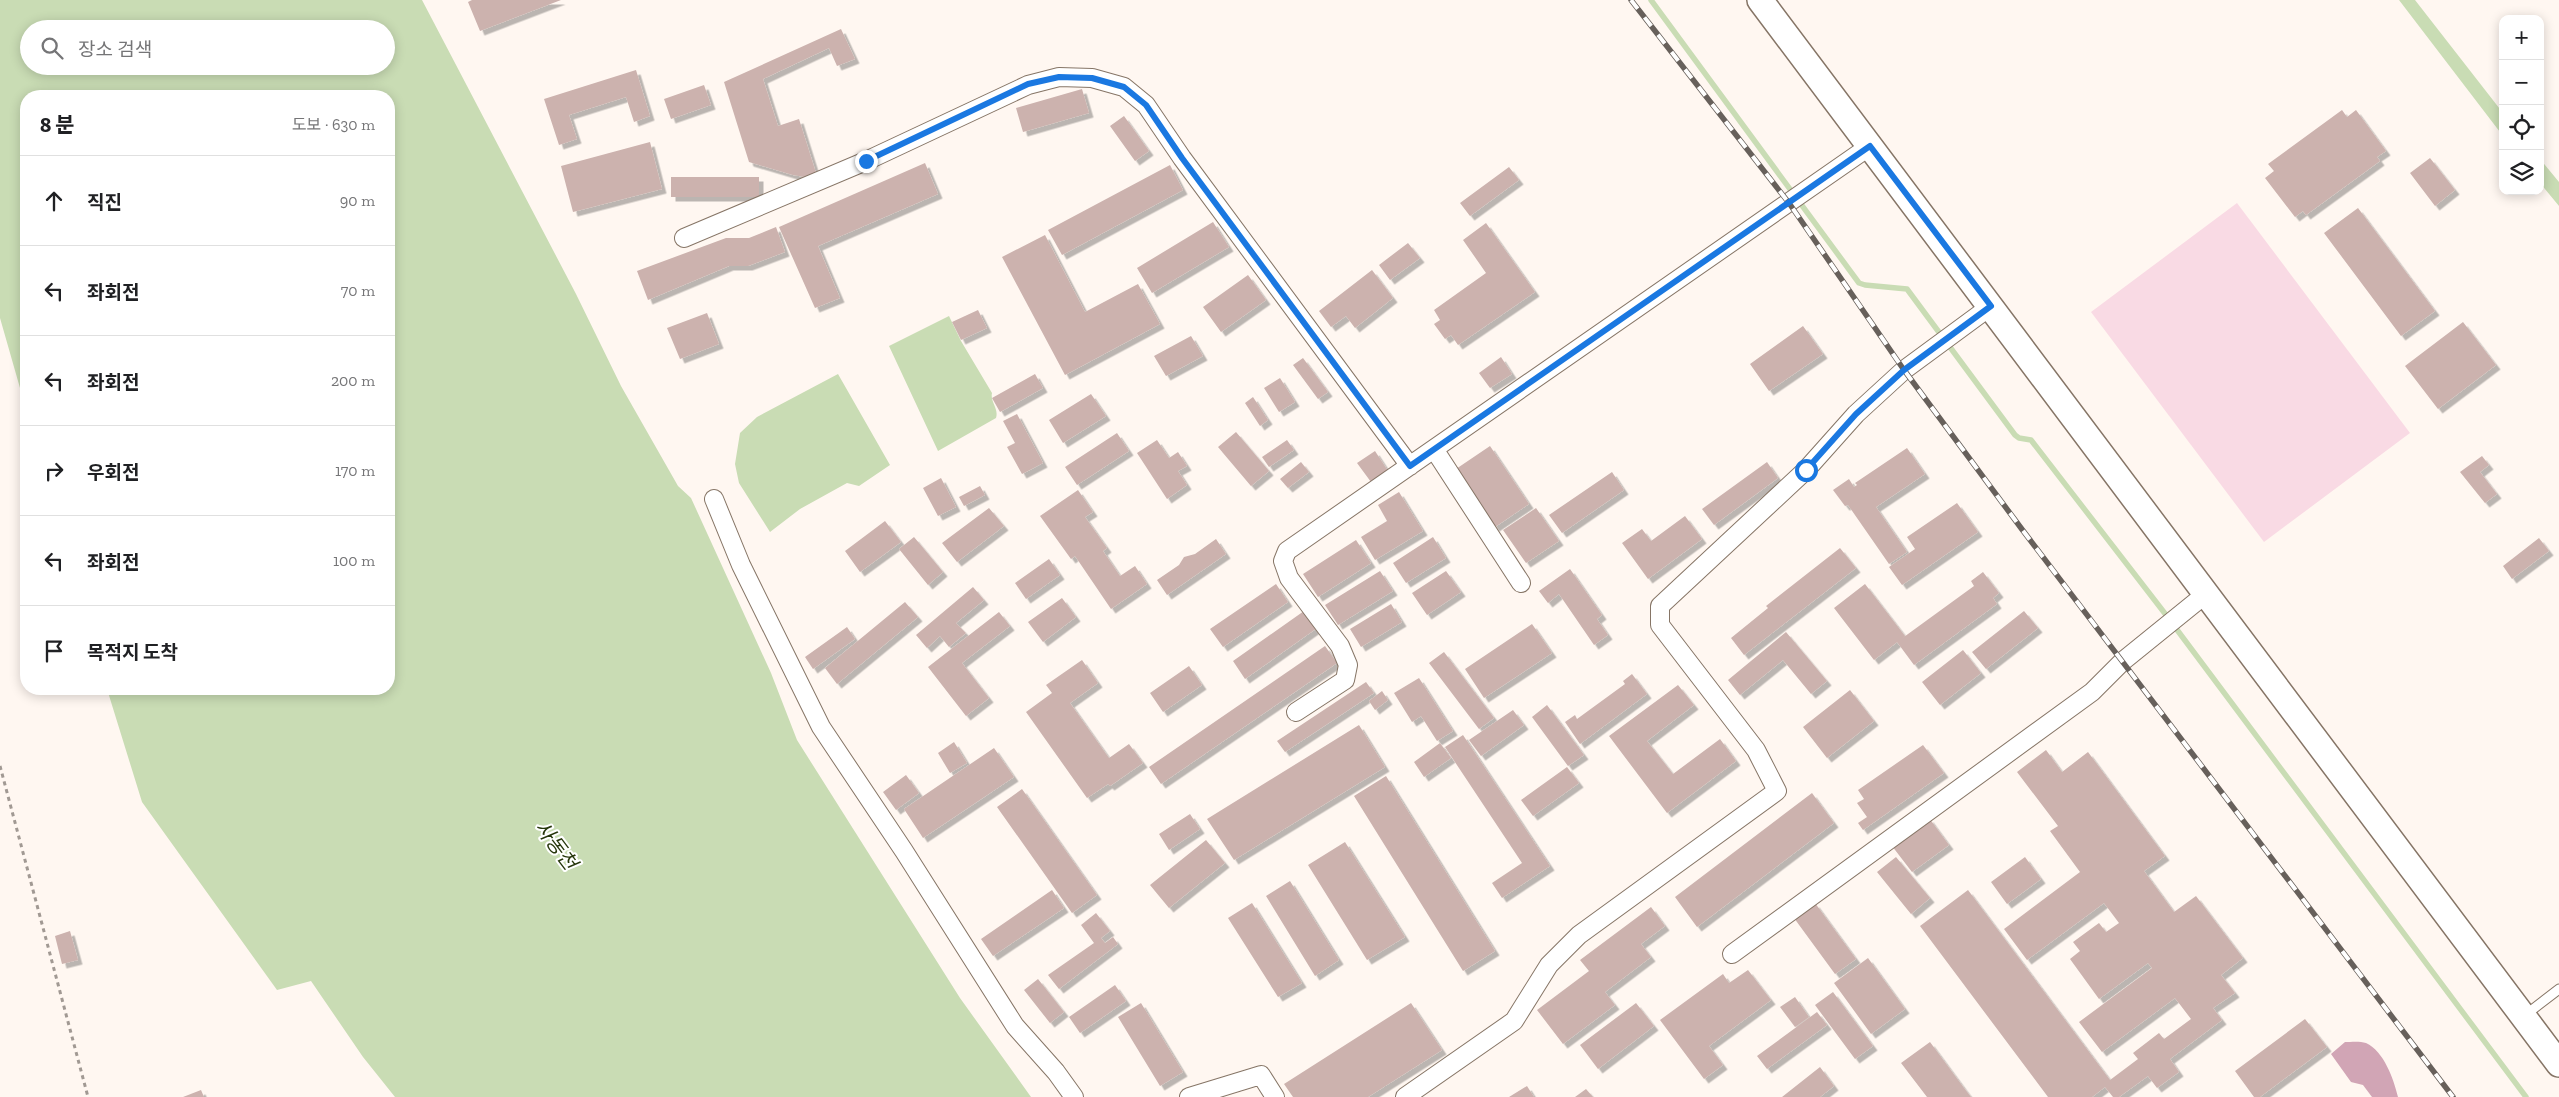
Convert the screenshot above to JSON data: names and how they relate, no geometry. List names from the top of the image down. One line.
{"water":["사동천"],"page":{"map_buttons":["+","−"],"search":"장소 검색","heading":["8 분","도보 · 630 m"],"list":[["직진","90 m"],["좌회전","70 m"],["좌회전","200 m"],["우회전","170 m"],["좌회전","100 m"],"목적지 도착"]}}
